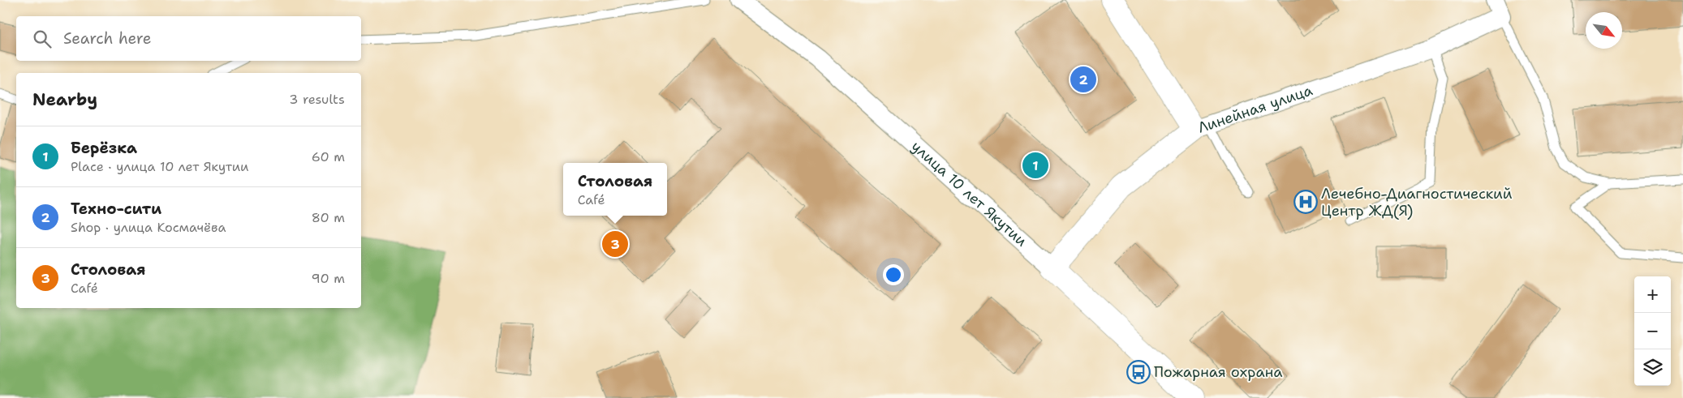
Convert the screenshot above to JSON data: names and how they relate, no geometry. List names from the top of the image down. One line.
{"streets":{"main road":["Линейная улица","улица 10 лет Якутии"]},"crossings":[["Линейная улица","улица 10 лет Якутии"]],"places":{"hospital":["Лечебно-Диагностический Центр ЖД(Я)"],"bus stop":["Пожарная охрана"]},"north":"bottom right","page":{"search":"Search here","pins":["2","1","3"],"heading":["Nearby","3 results"],"list":[{"mark":"1","name":"Берёзка","note":"Place · улица 10 лет Якутии","value":"60 m"},{"mark":"2","name":"Техно-сити","note":"Shop · улица Космачёва","value":"80 m"},{"mark":"3","name":"Столовая","note":"Café","value":"90 m"}],"popup":["Столовая","Café"],"map_buttons":["+","−"]}}
